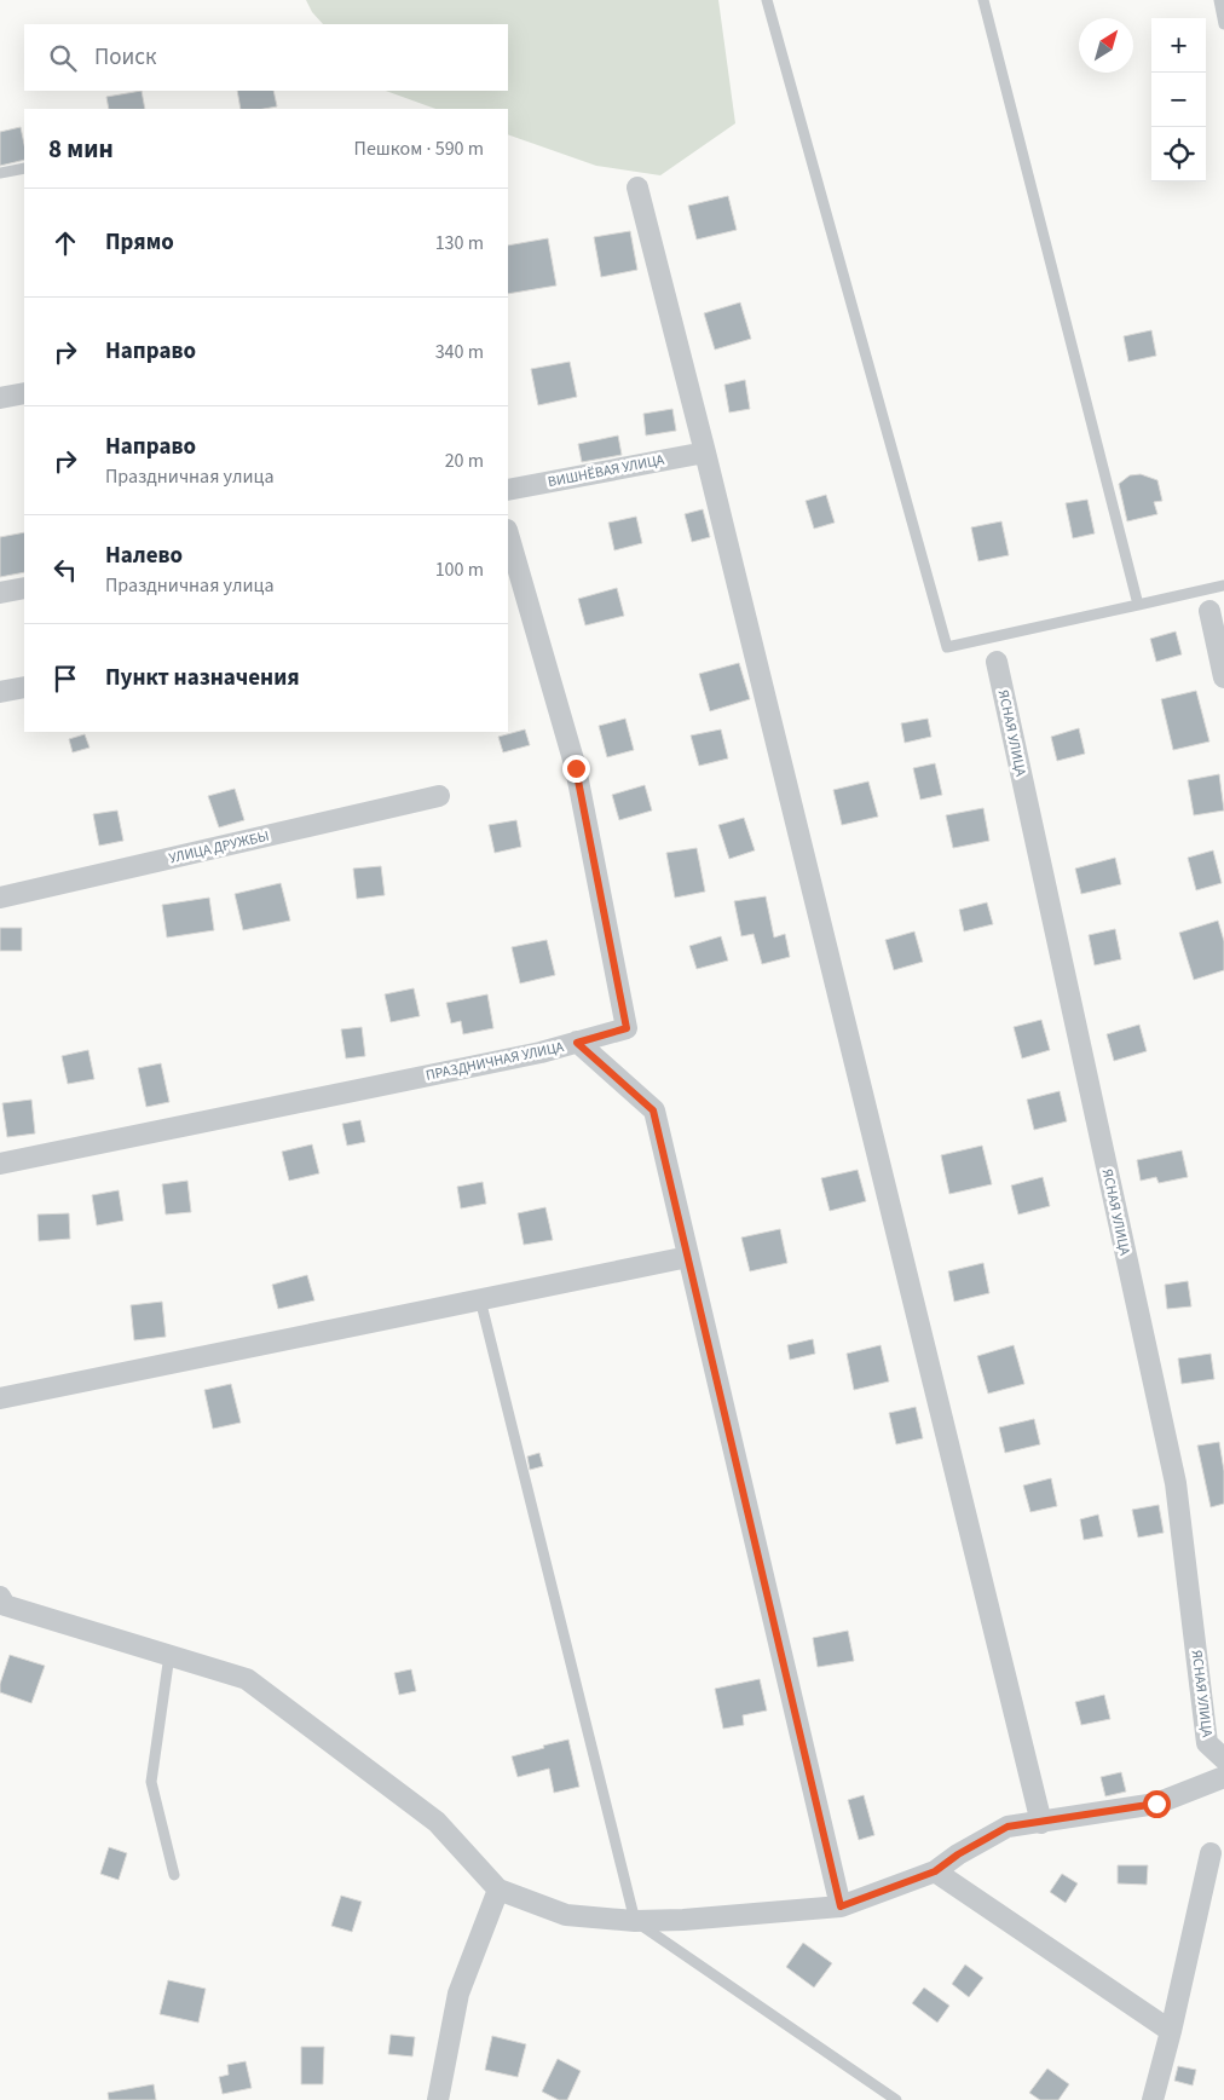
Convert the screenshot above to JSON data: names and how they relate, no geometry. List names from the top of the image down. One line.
{"streets":{"street":["ВИШНЁВАЯ УЛИЦА","ЯСНАЯ УЛИЦА","УЛИЦА ДРУЖБЫ","ПРАЗДНИЧНАЯ УЛИЦА"]},"north":"top right","page":{"map_buttons":["+","−"],"search":"Поиск","heading":["8 мин","Пешком · 590 m"],"list":[["Прямо","130 m"],["Направо","340 m"],["Направо","Праздничная улица","20 m"],["Налево","Праздничная улица","100 m"],"Пункт назначения"]}}
